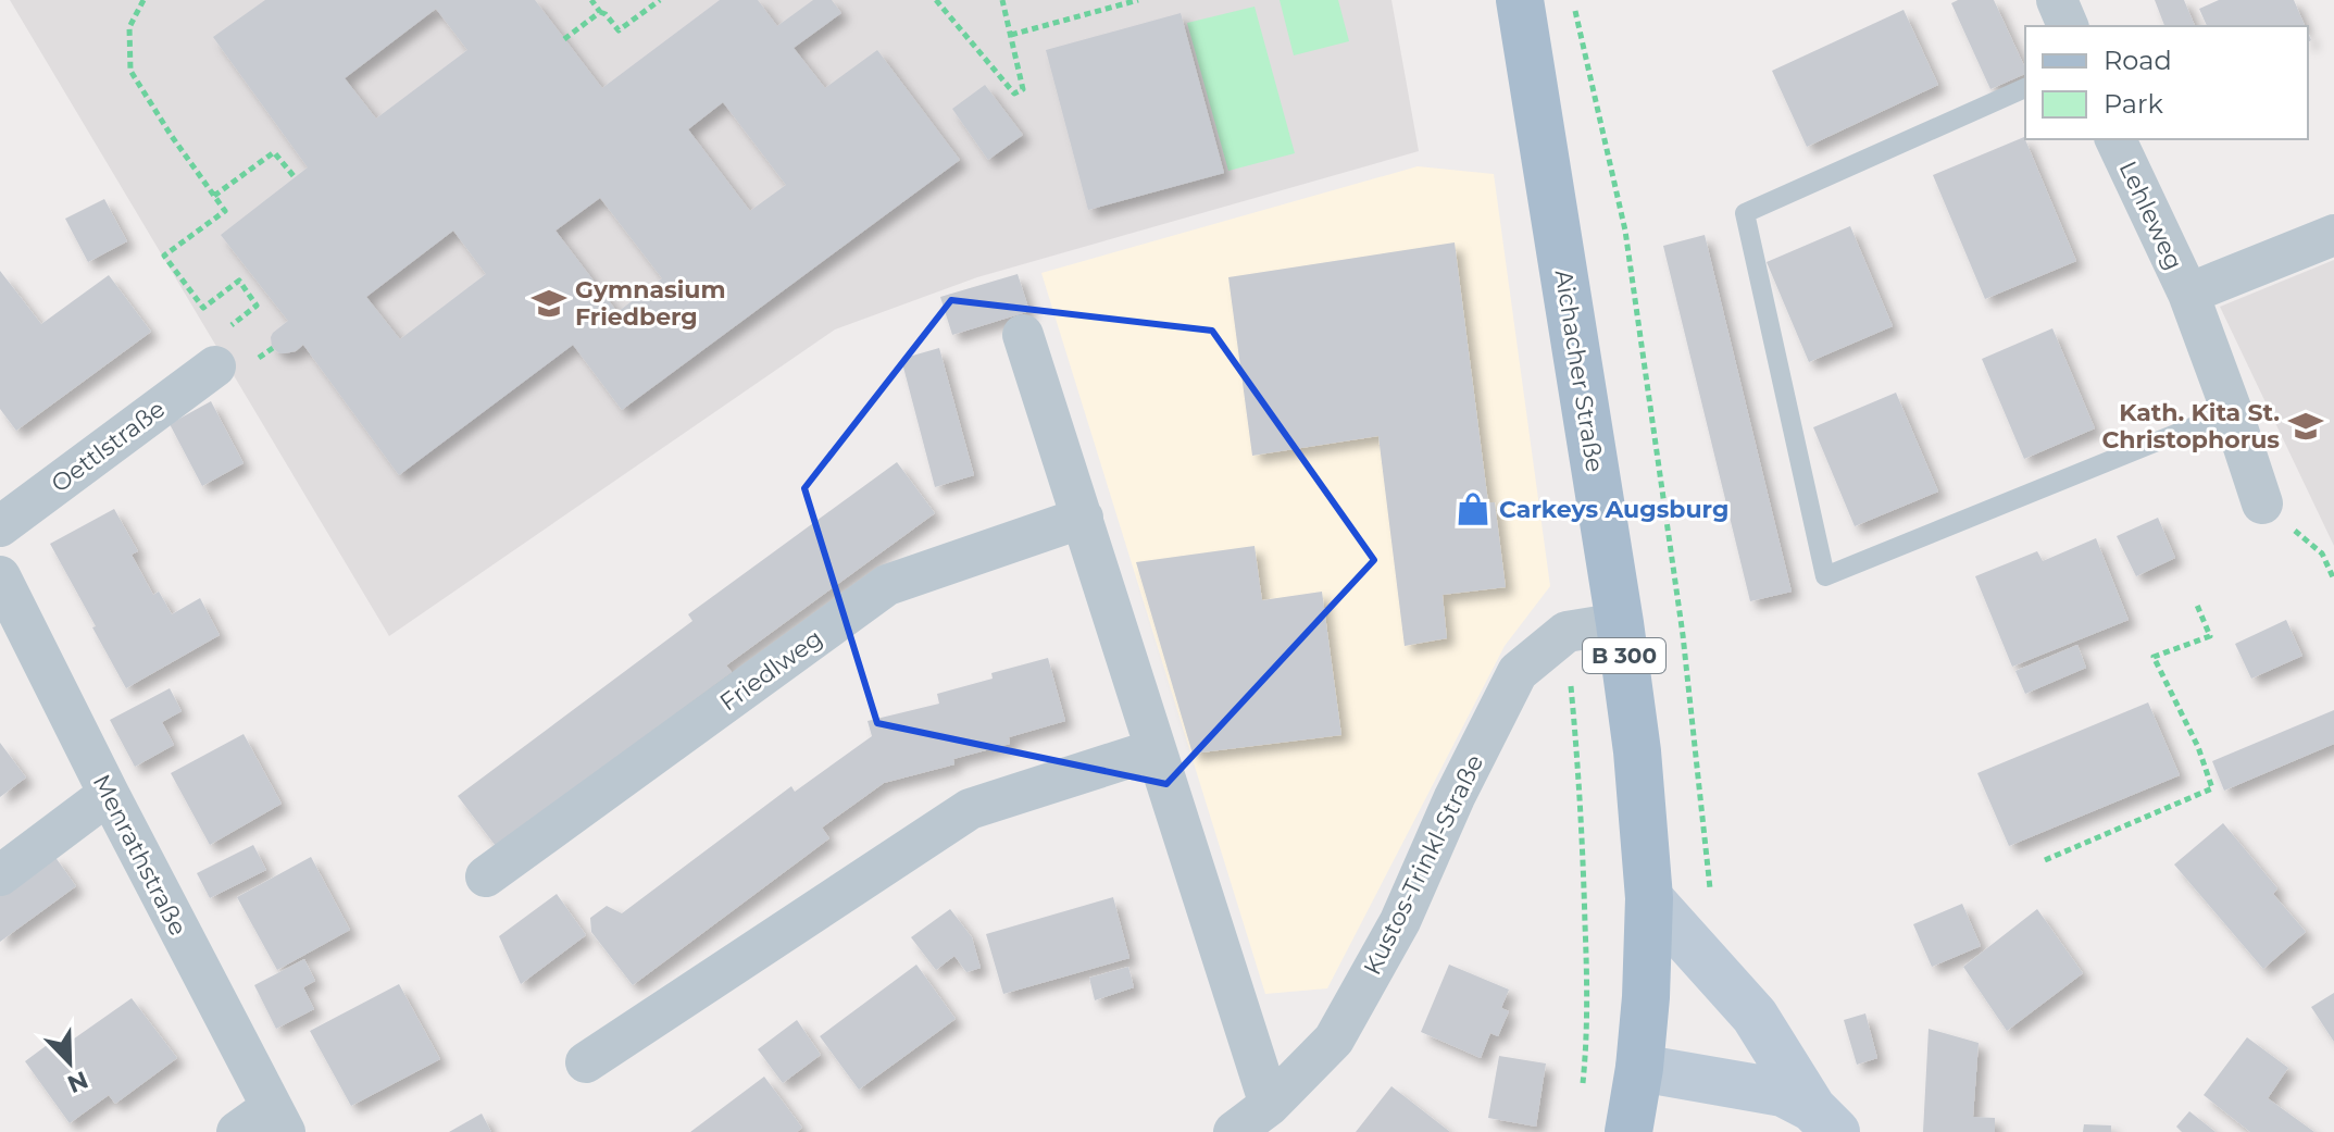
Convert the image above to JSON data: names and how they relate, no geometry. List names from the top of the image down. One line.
{"streets":{"main road":["Aichacher Straße","B 300"],"street":["Lehleweg","Oettlstraße","Friedlweg","Menrathstraße","Kustos-Trinkl-Straße"]},"crossings":[["Aichacher Straße","Kustos-Trinkl-Straße"]],"places":{"school or university":["Gymnasium Friedberg","Kath. Kita St. Christophorus"],"shop":["Carkeys Augsburg"]},"legend":["Road","Park"],"north":"bottom right"}
